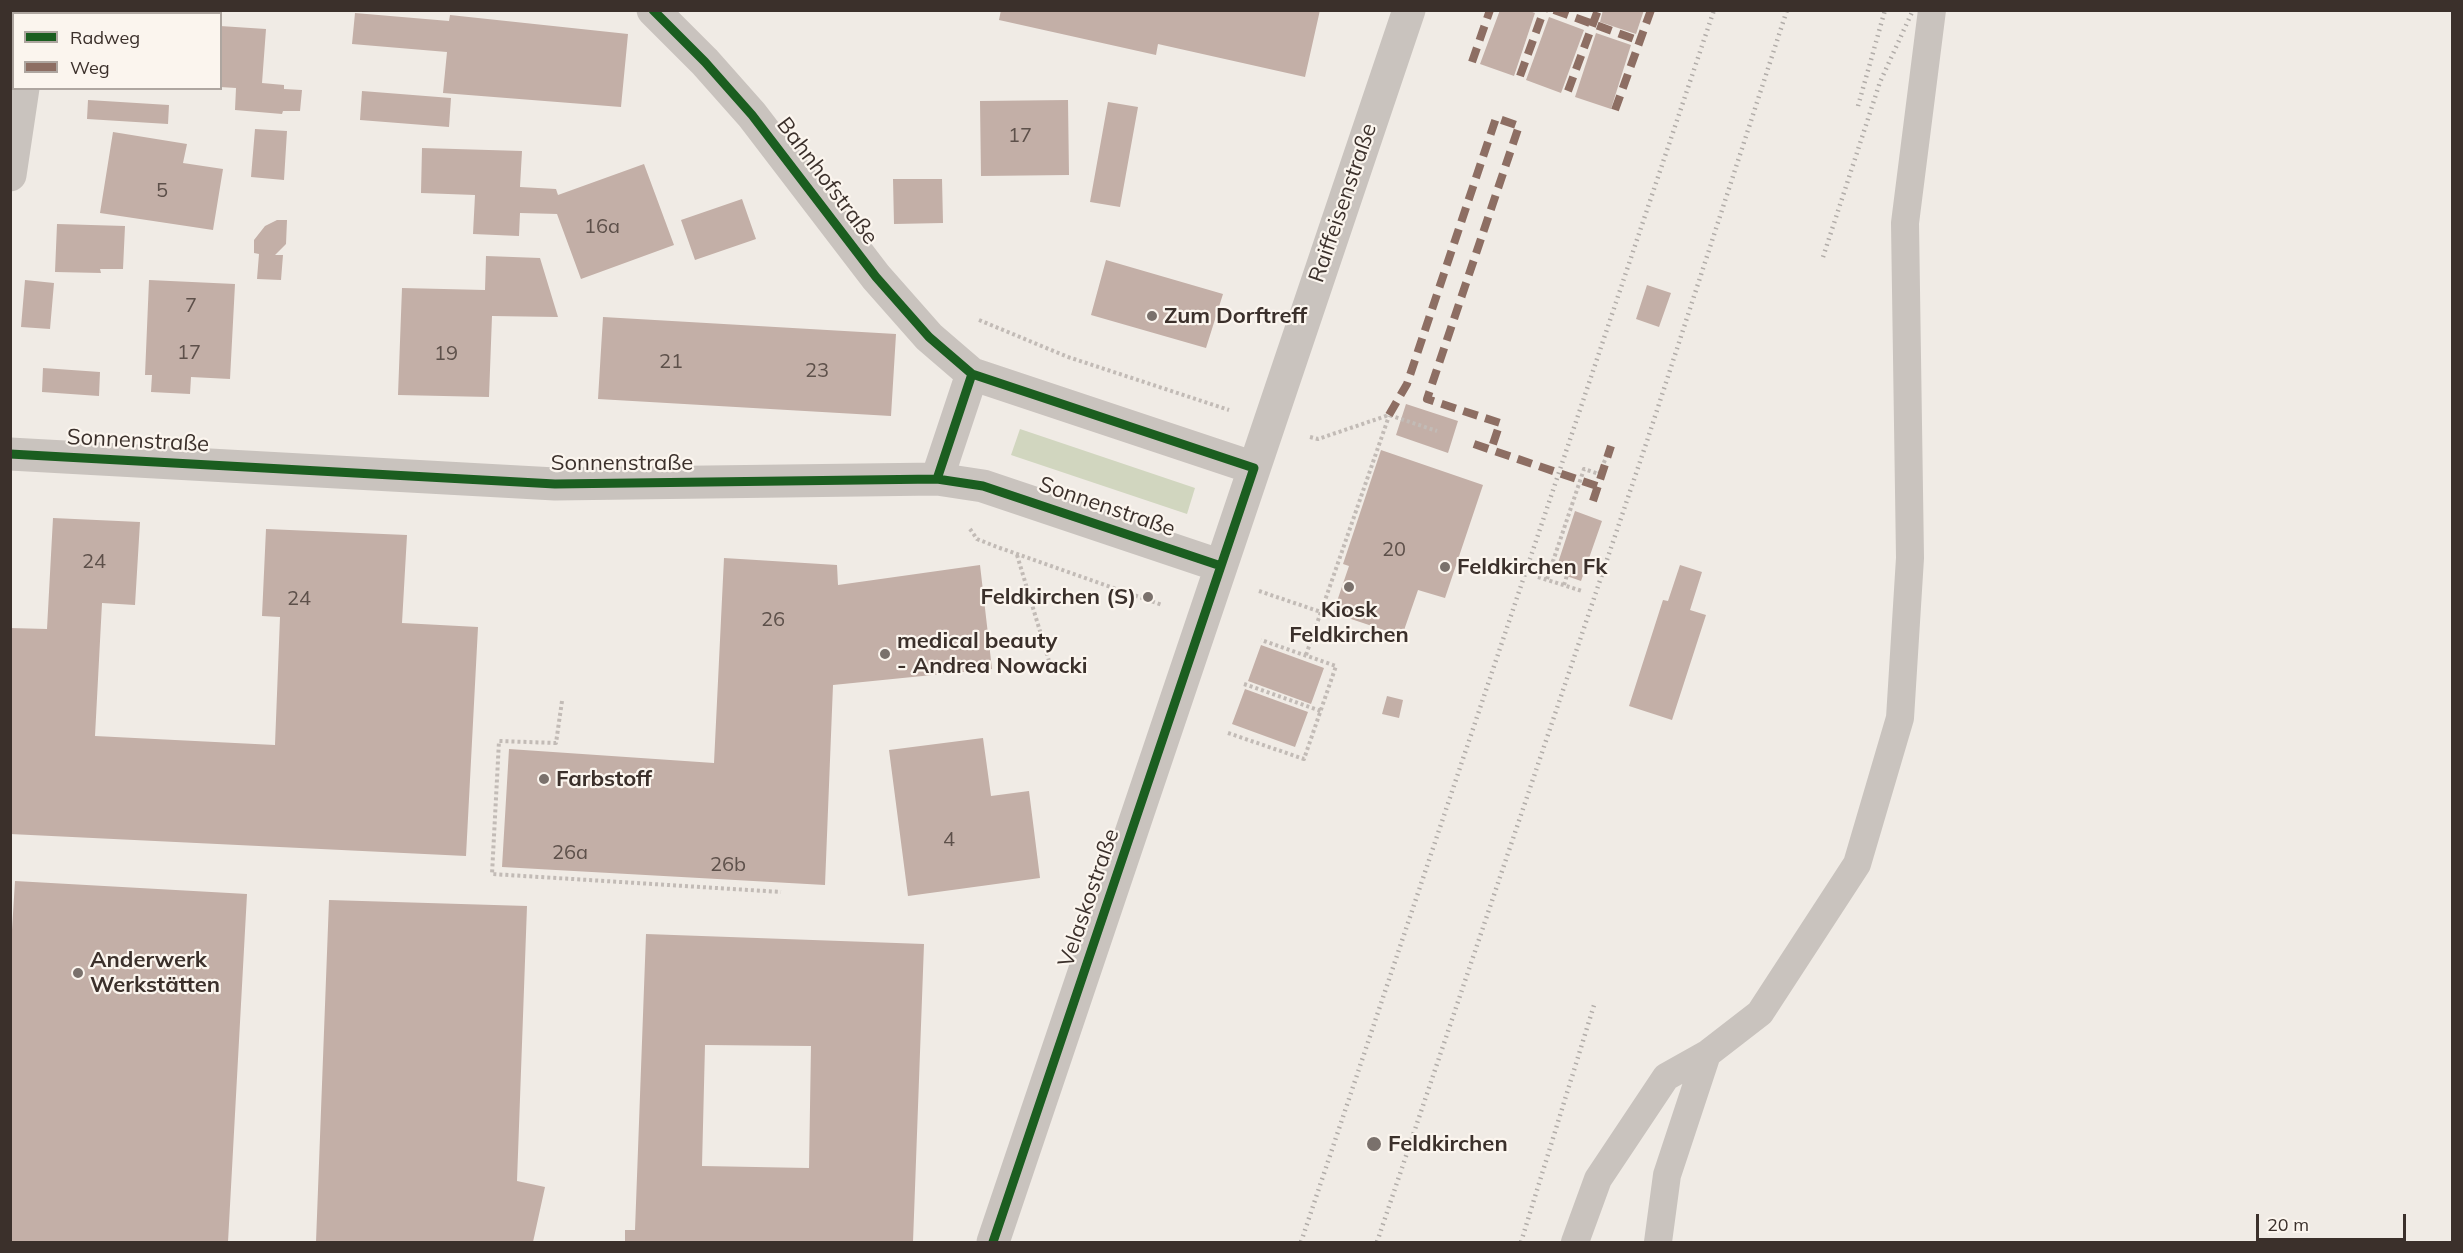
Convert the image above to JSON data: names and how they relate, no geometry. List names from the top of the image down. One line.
{"streets":{"street":["Bahnhofstraße","Raiffeisenstraße","Sonnenstraße","Velaskostraße"]},"crossings":[["Bahnhofstraße","Raiffeisenstraße"],["Raiffeisenstraße","Sonnenstraße"],["Raiffeisenstraße","Velaskostraße"],["Sonnenstraße","Velaskostraße"]],"places":["Zum Dorftreff","Feldkirchen Fk","Kiosk Feldkirchen","Feldkirchen (S)","medical beauty - Andrea Nowacki","Farbstoff","Anderwerk Werkstätten","Feldkirchen"],"house_numbers":["17","5","16a","7","17","19","21","23","20","24","24","26","4","26a","26b"],"legend":["Radweg","Weg"],"scale_bar":"20 m"}
